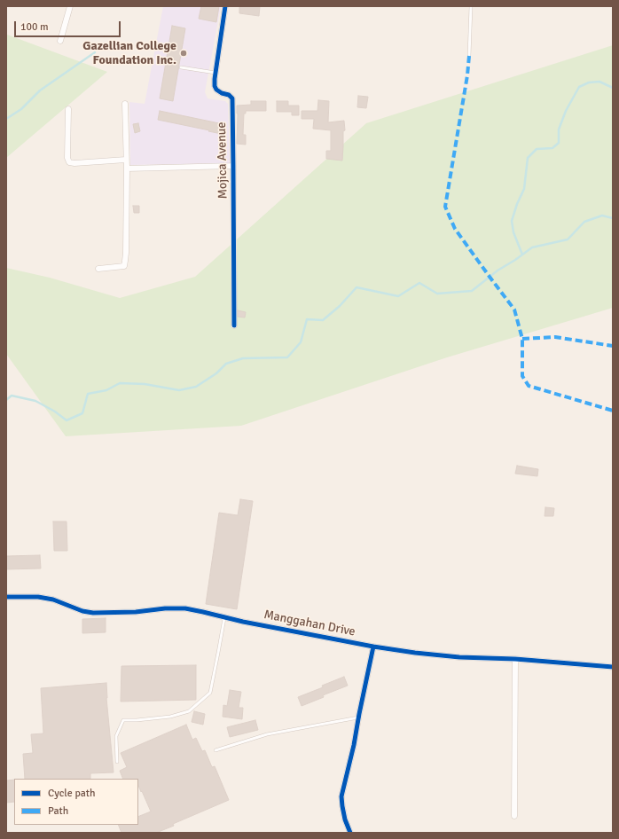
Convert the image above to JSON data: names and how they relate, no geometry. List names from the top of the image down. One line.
{"streets":{"street":["Mojica Avenue","Manggahan Drive"]},"places":["Gazellian College Foundation Inc."],"legend":["Cycle path","Path"],"scale_bar":"100 m"}
